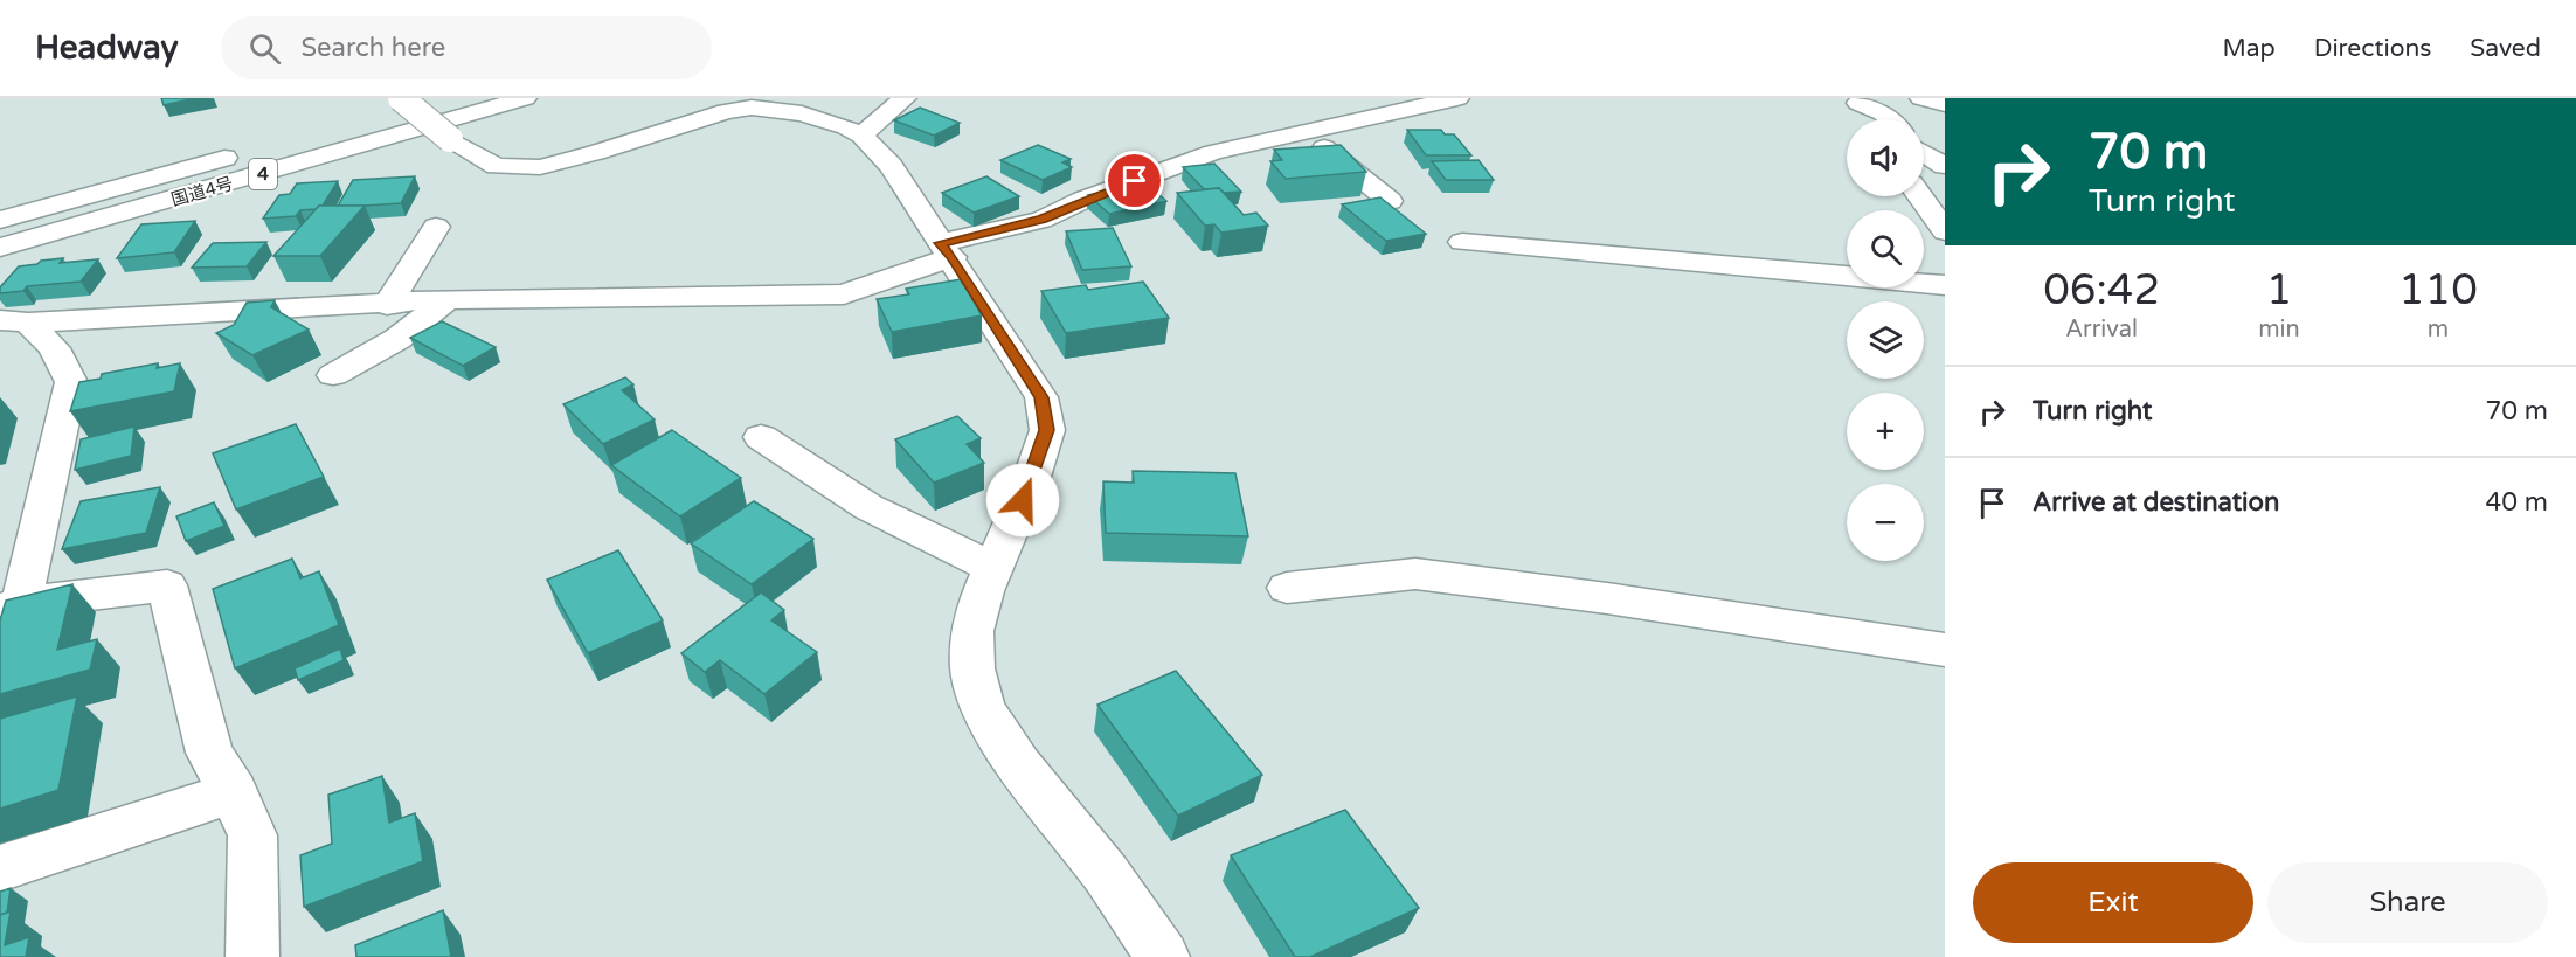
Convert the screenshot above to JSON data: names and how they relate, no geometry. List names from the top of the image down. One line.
{"streets":{"main road":["4","国道4号"]},"page":{"header":"Headway","search":"Search here","nav":["Map","Directions","Saved"],"turn":["70 m","Turn right"],"map_buttons":["+","−"],"eta":["06:42","Arrival","1","min","110","m"],"list":[{"name":"Turn right","value":"70 m"},{"name":"Arrive at destination","value":"40 m"}],"buttons":["Exit","Share"]}}
